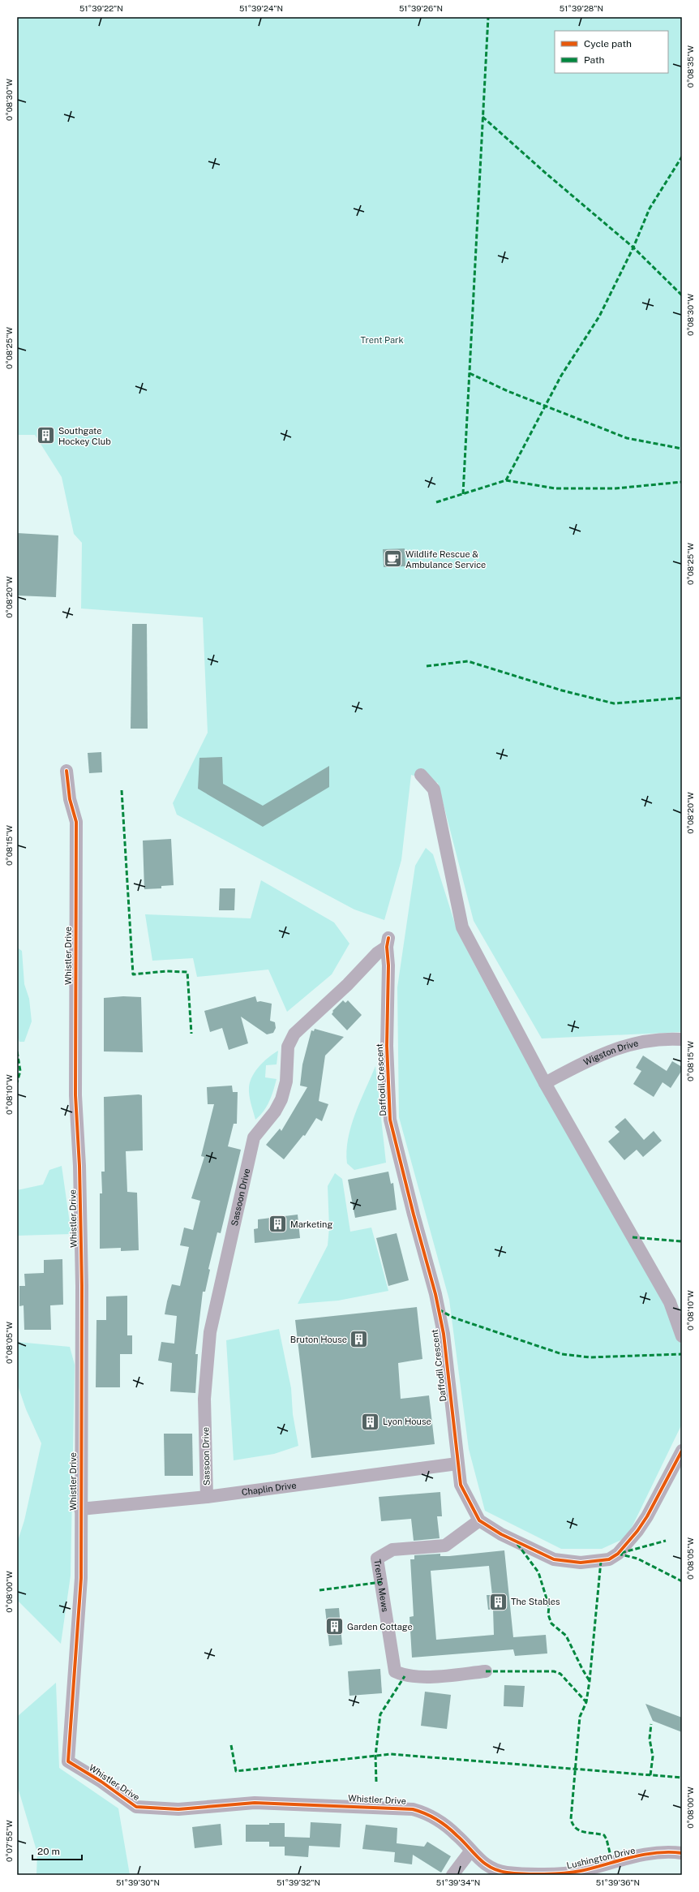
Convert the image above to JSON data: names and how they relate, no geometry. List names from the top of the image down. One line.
{"streets":{"street":["Whistler Drive","Wigston Drive","Daffodil Crescent","Sassoon Drive","Chaplin Drive","Trento Mews","Lushington Drive"]},"crossings":[["Whistler Drive","Chaplin Drive"],["Whistler Drive","Lushington Drive"],["Daffodil Crescent","Sassoon Drive"],["Daffodil Crescent","Chaplin Drive"],["Daffodil Crescent","Trento Mews"],["Sassoon Drive","Chaplin Drive"]],"parks":["Trent Park"],"places":{"building":["Southgate Hockey Club","Marketing","Bruton House","Lyon House","The Stables","Garden Cottage"],"cafe":["Wildlife Rescue & Ambulance Service"]},"legend":["Cycle path","Path"],"scale_bar":"20 m","coordinates":["51°39'22\"N","51°39'24\"N","51°39'26\"N","51°39'28\"N","0°08'35\"W","0°08'30\"W","0°08'25\"W","0°08'20\"W","0°08'15\"W","0°08'10\"W","0°08'05\"W","0°08'00\"W","0°07'55\"W","51°39'30\"N","51°39'32\"N","51°39'34\"N","51°39'36\"N"]}
